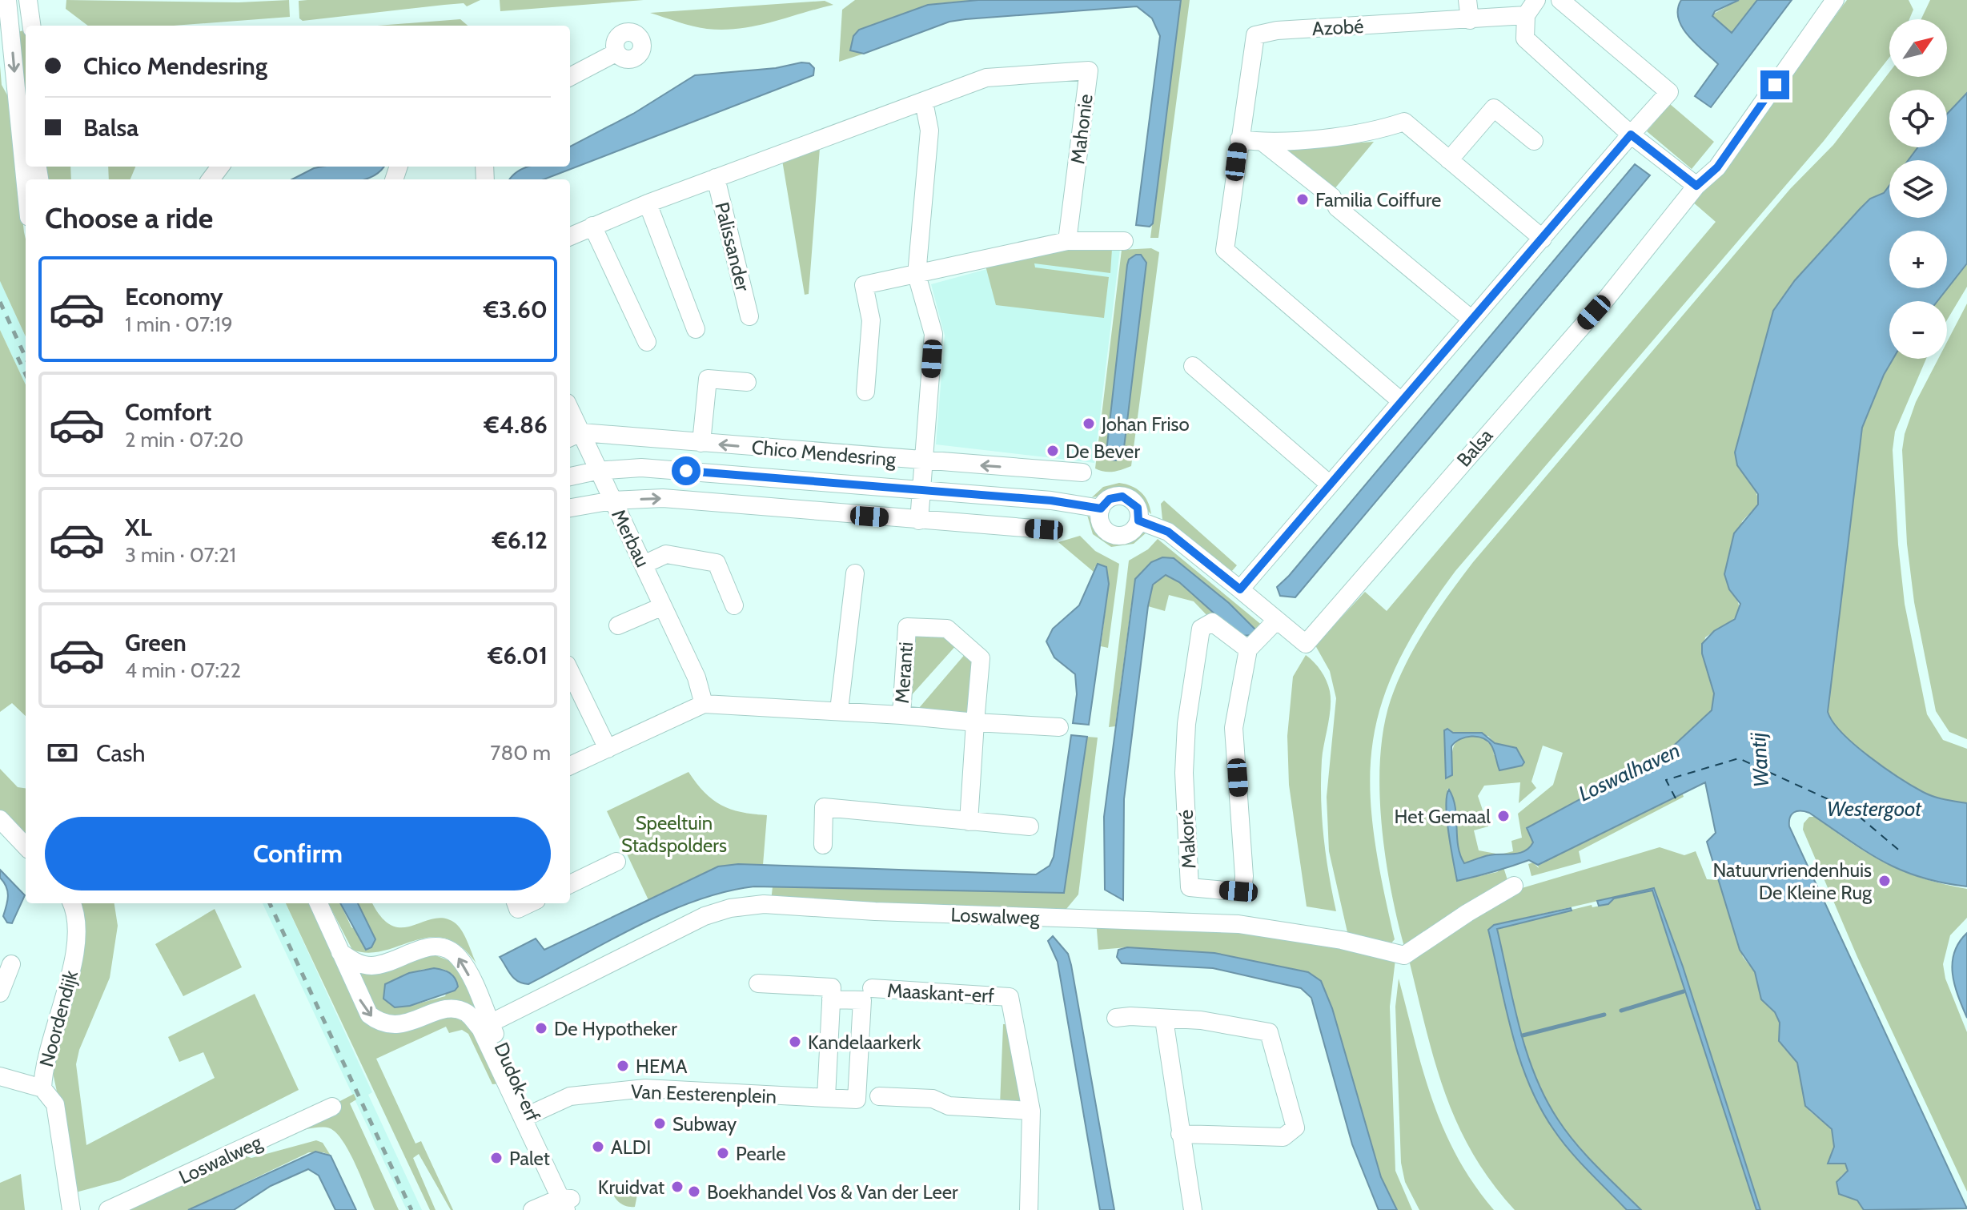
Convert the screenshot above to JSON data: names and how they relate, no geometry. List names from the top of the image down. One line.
{"streets":{"street":["Azobé","Mahonie","Palissander","Balsa","Chico Mendesring","Merbau","Meranti","Makoré","Loswalweg","Maaskant-erf","Noordendijk","Dudok-erf","Van Eesterenplein"]},"crossings":[["Mahonie","Palissander"],["Chico Mendesring","Merbau"],["Merbau","Meranti"],["Loswalweg","Dudok-erf"],["Maaskant-erf","Van Eesterenplein"],["Dudok-erf","Van Eesterenplein"]],"one_way":["Dudok-erf"],"water":["Wantij","Loswalhaven","Westergoot"],"parks":["Speeltuin Stadspolders"],"places":["Familia Coiffure","Johan Friso","De Bever","Het Gemaal","Natuurvriendenhuis De Kleine Rug","De Hypotheker","Kandelaarkerk","HEMA","Subway","ALDI","Pearle","Palet","Kruidvat","Boekhandel Vos & Van der Leer"],"north":"top right","page":{"map_buttons":["+","−"],"banner":["Chico Mendesring","Balsa"],"heading":"Choose a ride","list":[{"name":"Economy","note":"1 min · 07:19","value":"€3.60"},{"name":"Comfort","note":"2 min · 07:20","value":"€4.86"},{"name":"XL","note":"3 min · 07:21","value":"€6.12"},{"name":"Green","note":"4 min · 07:22","value":"€6.01"}],"pay":["Cash","780 m"],"buttons":"Confirm"}}
